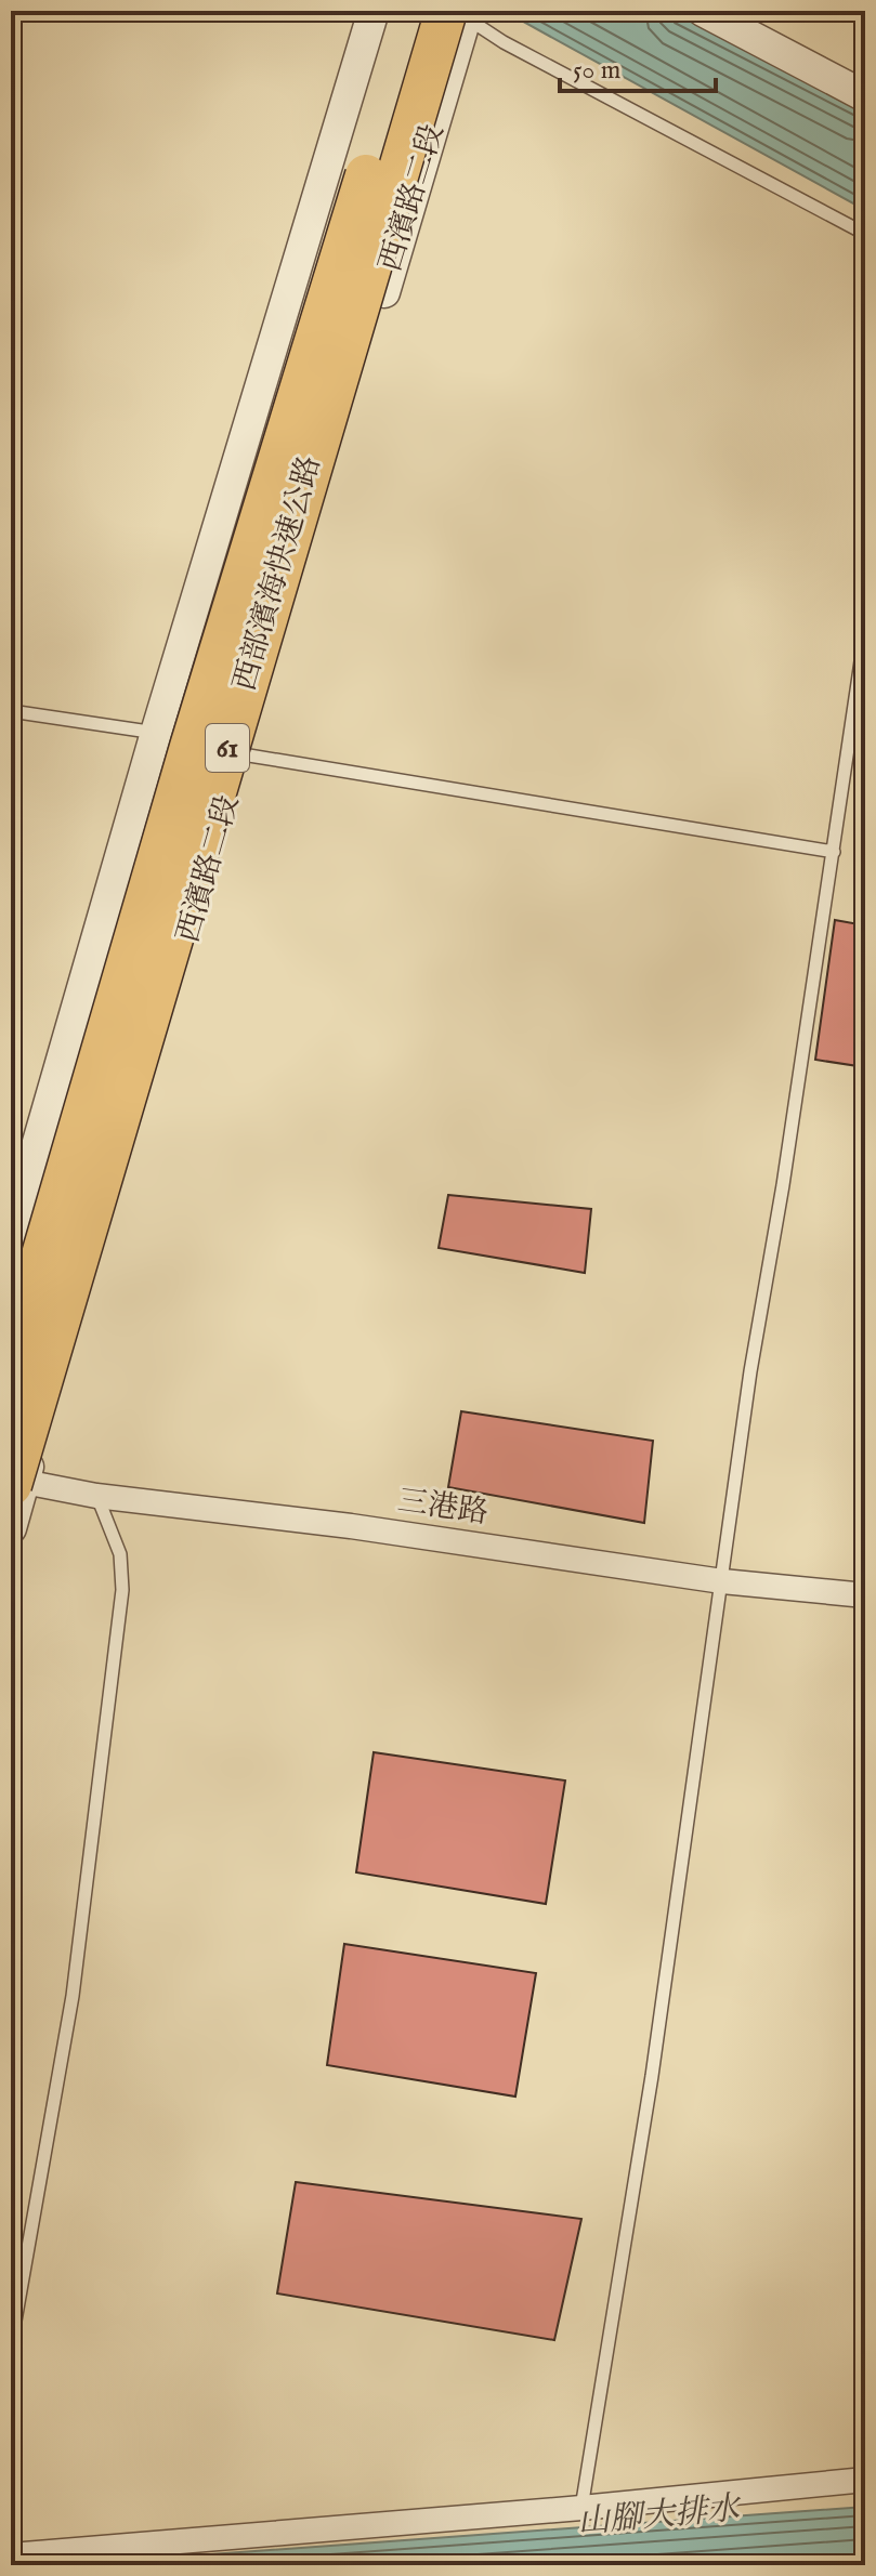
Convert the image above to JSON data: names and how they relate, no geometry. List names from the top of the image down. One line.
{"streets":{"highway":["西部濱海快速公路","61"],"street":["西濱路二段","三港路"]},"crossings":[["西濱路二段","西部濱海快速公路"],["西濱路二段","三港路"],["西部濱海快速公路","三港路"]],"water":["山腳大排水"],"scale_bar":"50 m"}
